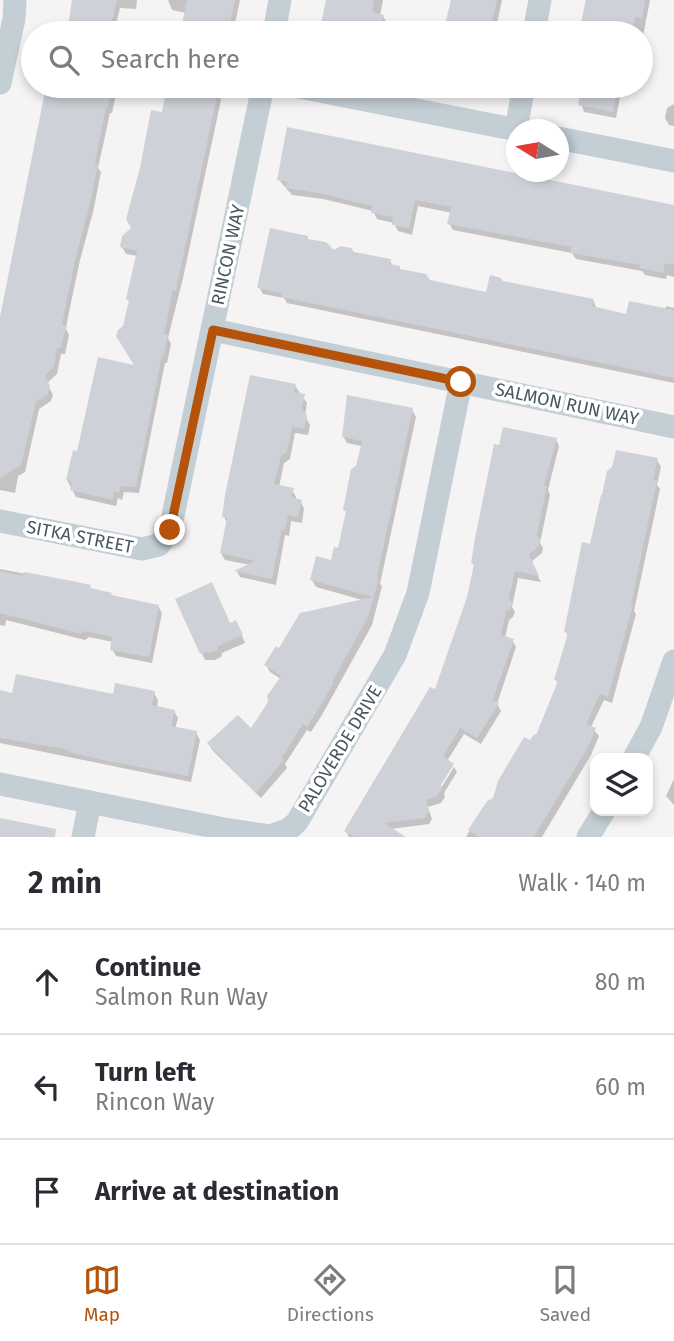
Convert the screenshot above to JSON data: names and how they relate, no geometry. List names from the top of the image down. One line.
{"streets":{"street":["RINCON WAY","SALMON RUN WAY","SITKA STREET","PALOVERDE DRIVE"]},"crossings":[["RINCON WAY","SALMON RUN WAY"],["RINCON WAY","SITKA STREET"],["SALMON RUN WAY","PALOVERDE DRIVE"]],"north":"left","page":{"search":"Search here","heading":["2 min","Walk · 140 m"],"list":[["Continue","Salmon Run Way","80 m"],["Turn left","Rincon Way","60 m"],"Arrive at destination"],"nav":["Map","Directions","Saved"]}}
